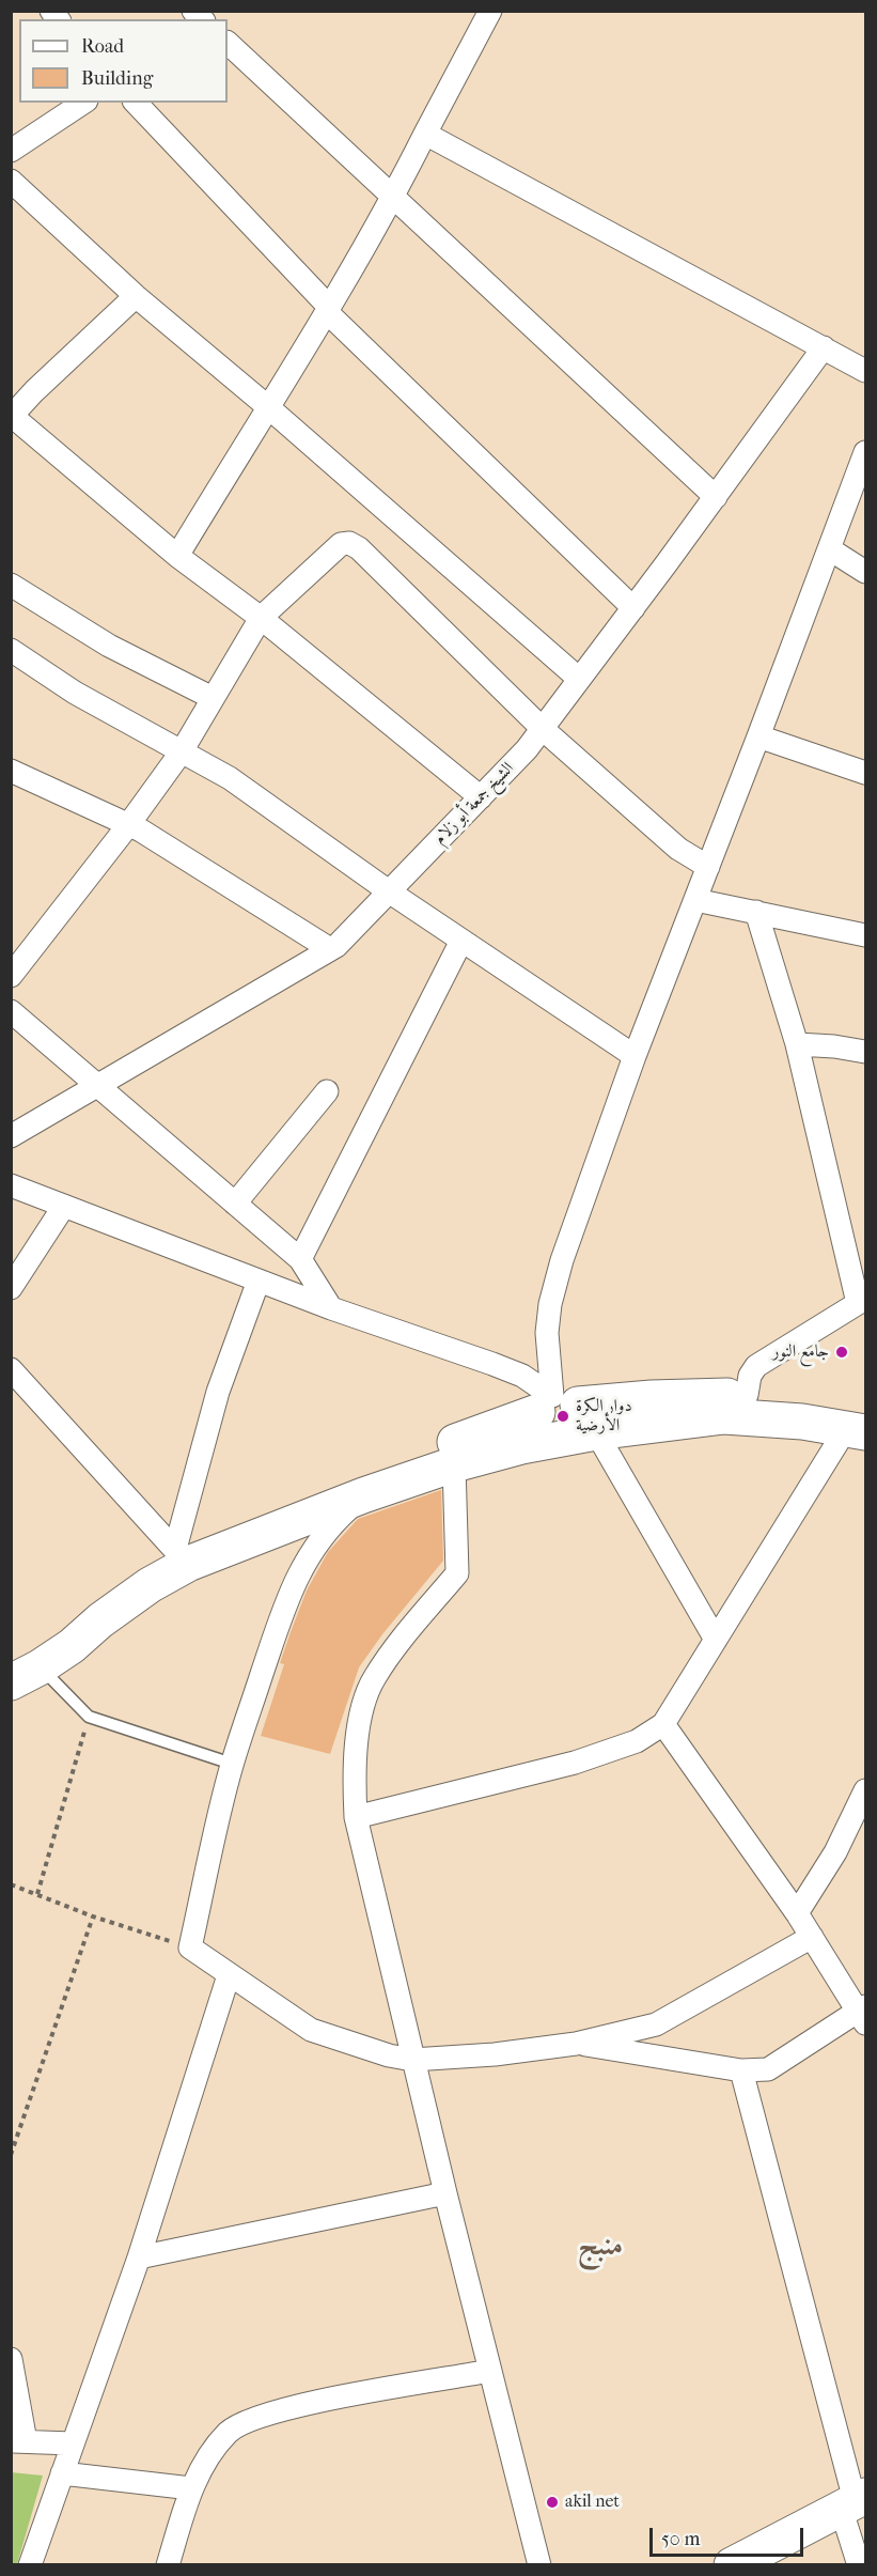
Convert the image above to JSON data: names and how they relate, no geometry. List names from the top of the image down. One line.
{"streets":{"street":["الشيخ جمعة أبو زلام"]},"districts":["منبج"],"places":["جامع النور","دوار الكرة الأرضية","akil net"],"legend":["Road","Building"],"scale_bar":"50 m"}
